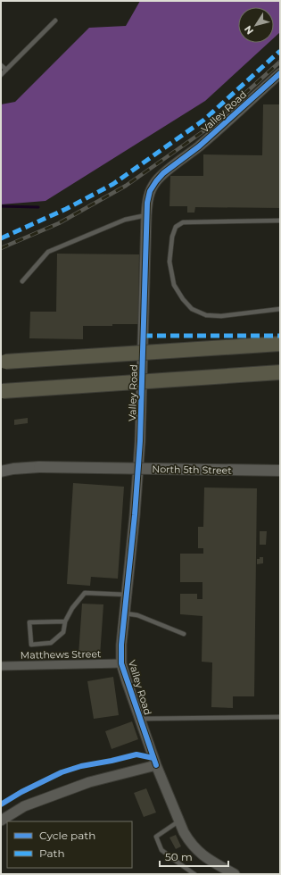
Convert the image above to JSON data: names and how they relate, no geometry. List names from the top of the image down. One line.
{"streets":{"main road":["North 5th Street"],"street":["Valley Road","Matthews Street"]},"crossings":[["Valley Road","Matthews Street"]],"legend":["Cycle path","Path"],"scale_bar":"50 m","north":"bottom left"}
